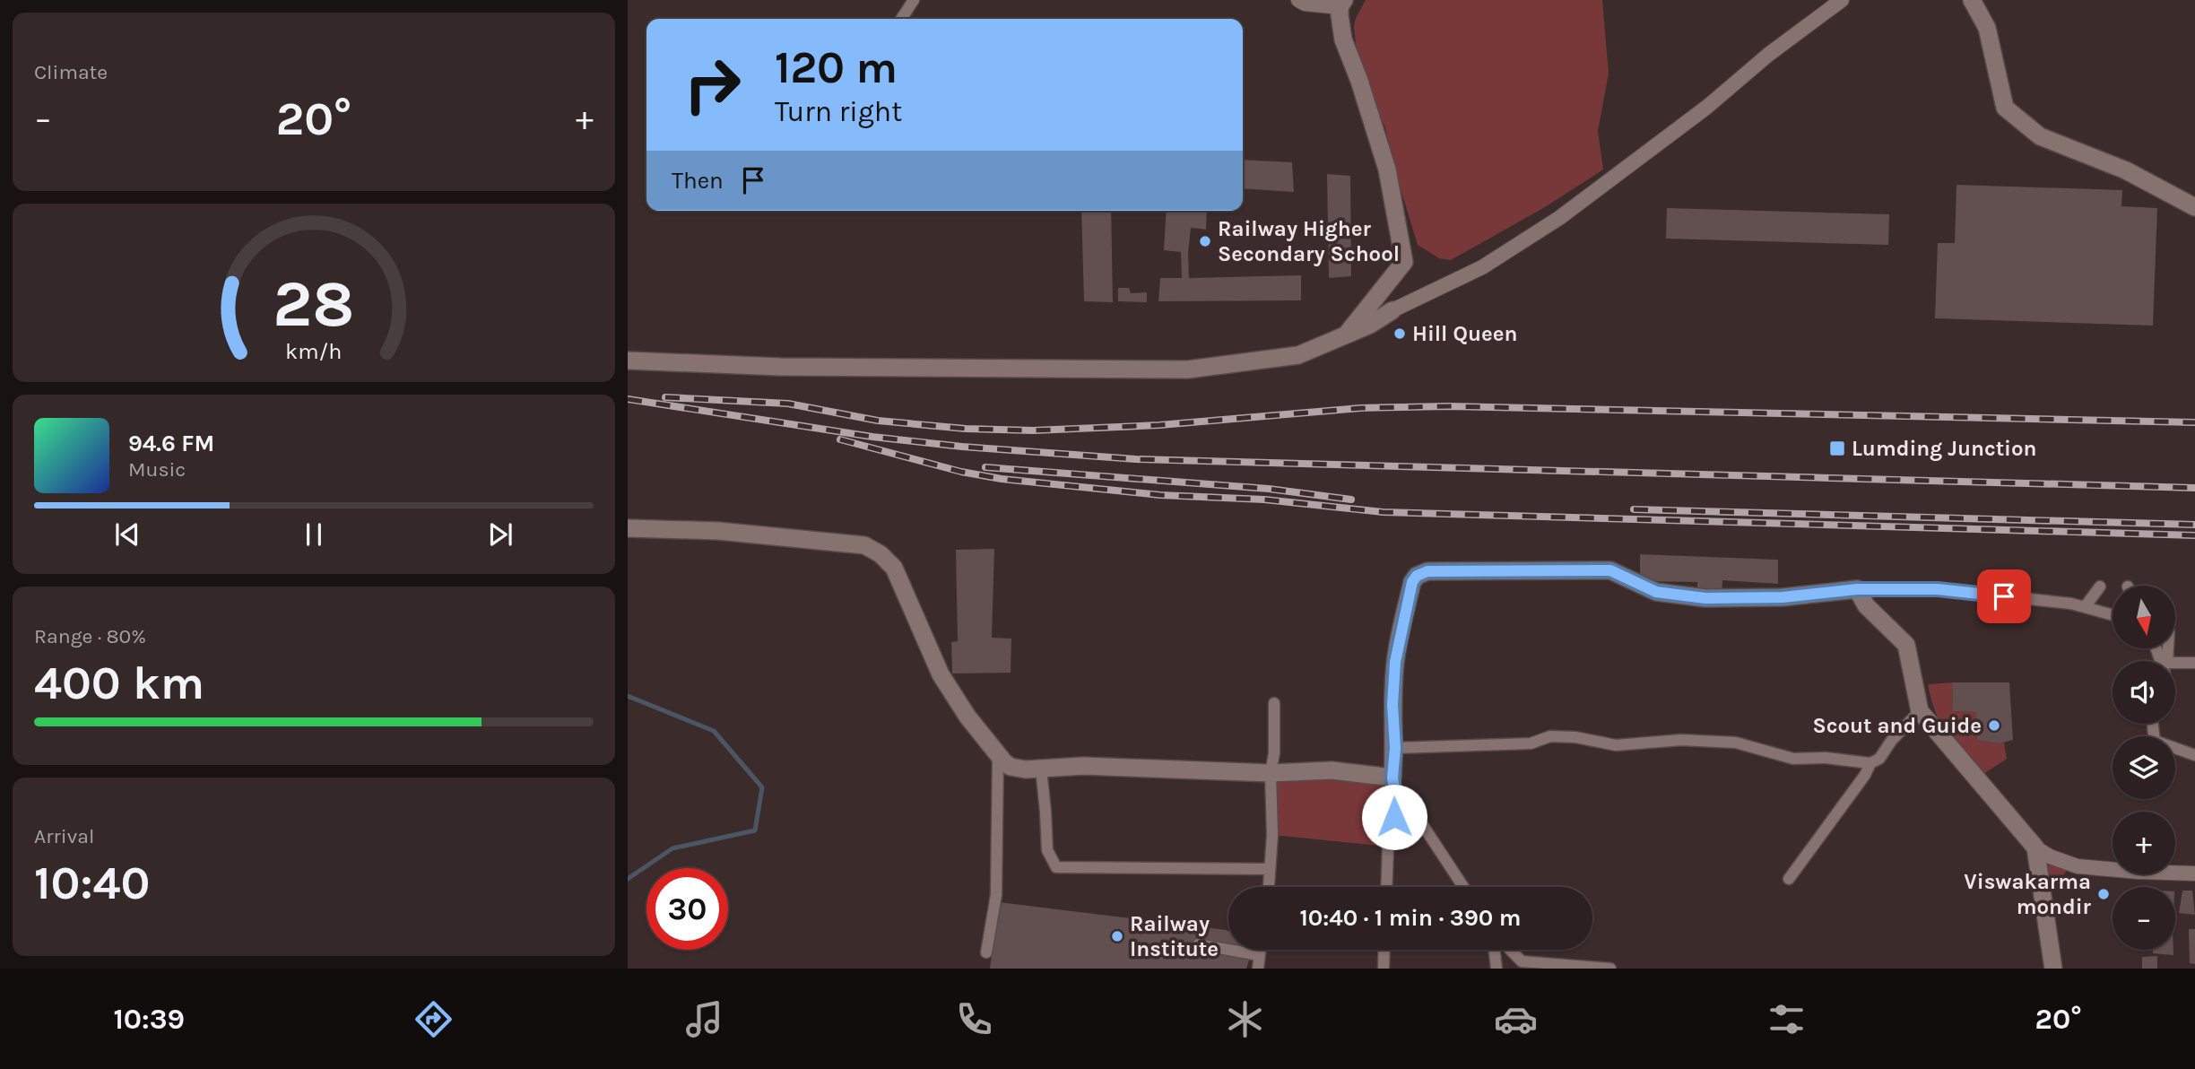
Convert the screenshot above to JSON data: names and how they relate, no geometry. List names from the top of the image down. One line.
{"places":{"other":["Railway Higher Secondary School","Hill Queen","Scout and Guide","Viswakarma mondir","Railway Institute"],"transit":["Lumding Junction"]},"north":"bottom","page":{"tile":["Climate",["Range · 80%","400 km"],["Arrival","10:40"]],"turn":["120 m","Turn right"],"heat":["−","20°","+"],"then":"Then","song":["94.6 FM","Music"],"map_buttons":["+","−"],"limit":"30","trip":"10:40 · 1 min · 390 m","tabs":["10:39","20°"],"gauge":["28","km/h"]}}
